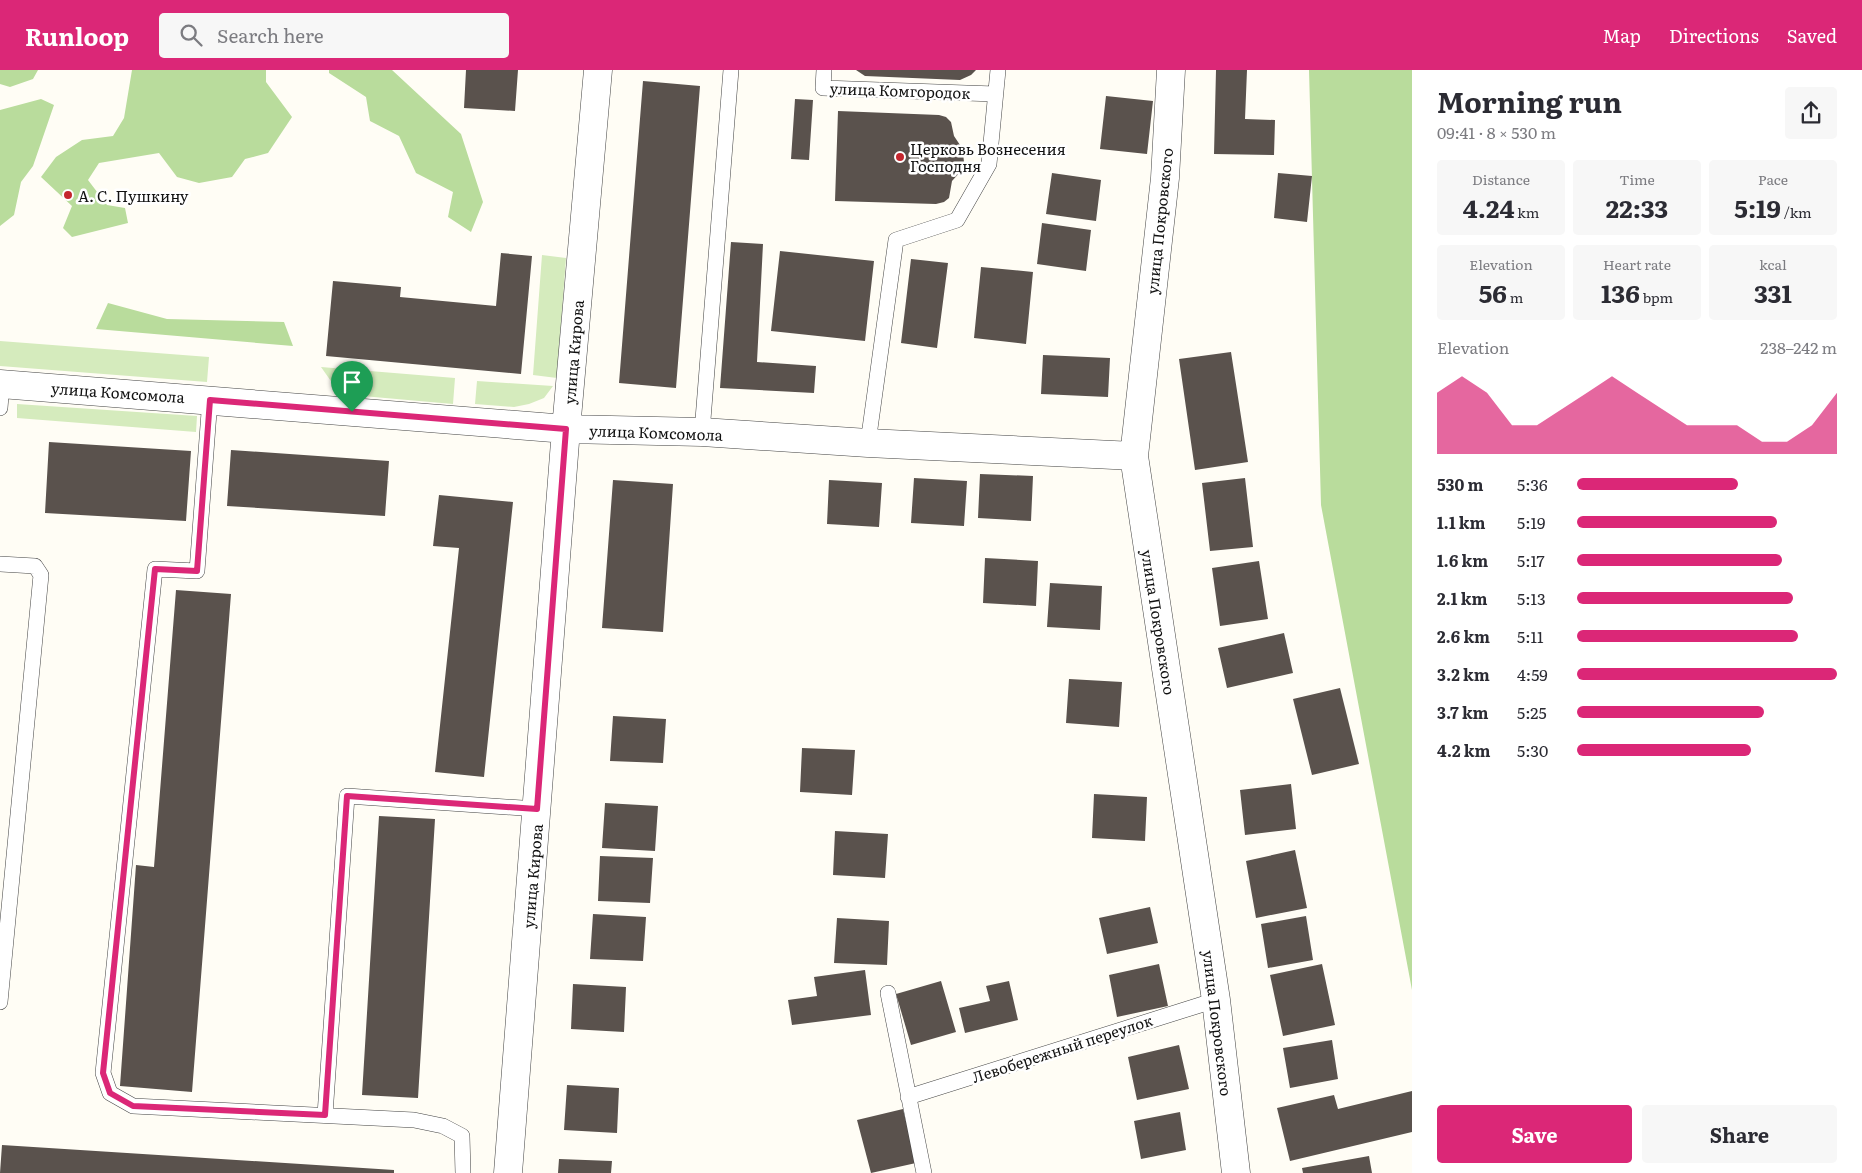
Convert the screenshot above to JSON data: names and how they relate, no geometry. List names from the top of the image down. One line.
{"streets":{"street":["улица Покровского","улица Кирова","улица Комсомола"],"lane":["улица Комгородок","Левобережный переулок"]},"crossings":[["улица Покровского","улица Комсомола"],["улица Покровского","Левобережный переулок"],["улица Кирова","улица Комсомола"]],"places":["Церковь Вознесения Господня","А. С. Пушкину"],"page":{"header":"Runloop","search":"Search here","nav":["Map","Directions","Saved"],"heading":["Morning run","09:41 · 8 × 530 m"],"stats":[["Distance","4.24 km"],["Time","22:33"],["Pace","5:19 /km"],["Elevation","56 m"],["Heart rate","136 bpm"],["kcal","331"]],"chart":["Elevation","238–242 m"],"list":[{"name":"530 m","note":"5:36"},{"name":"1.1 km","note":"5:19"},{"name":"1.6 km","note":"5:17"},{"name":"2.1 km","note":"5:13"},{"name":"2.6 km","note":"5:11"},{"name":"3.2 km","note":"4:59"},{"name":"3.7 km","note":"5:25"},{"name":"4.2 km","note":"5:30"}],"buttons":["Save","Share"]}}
